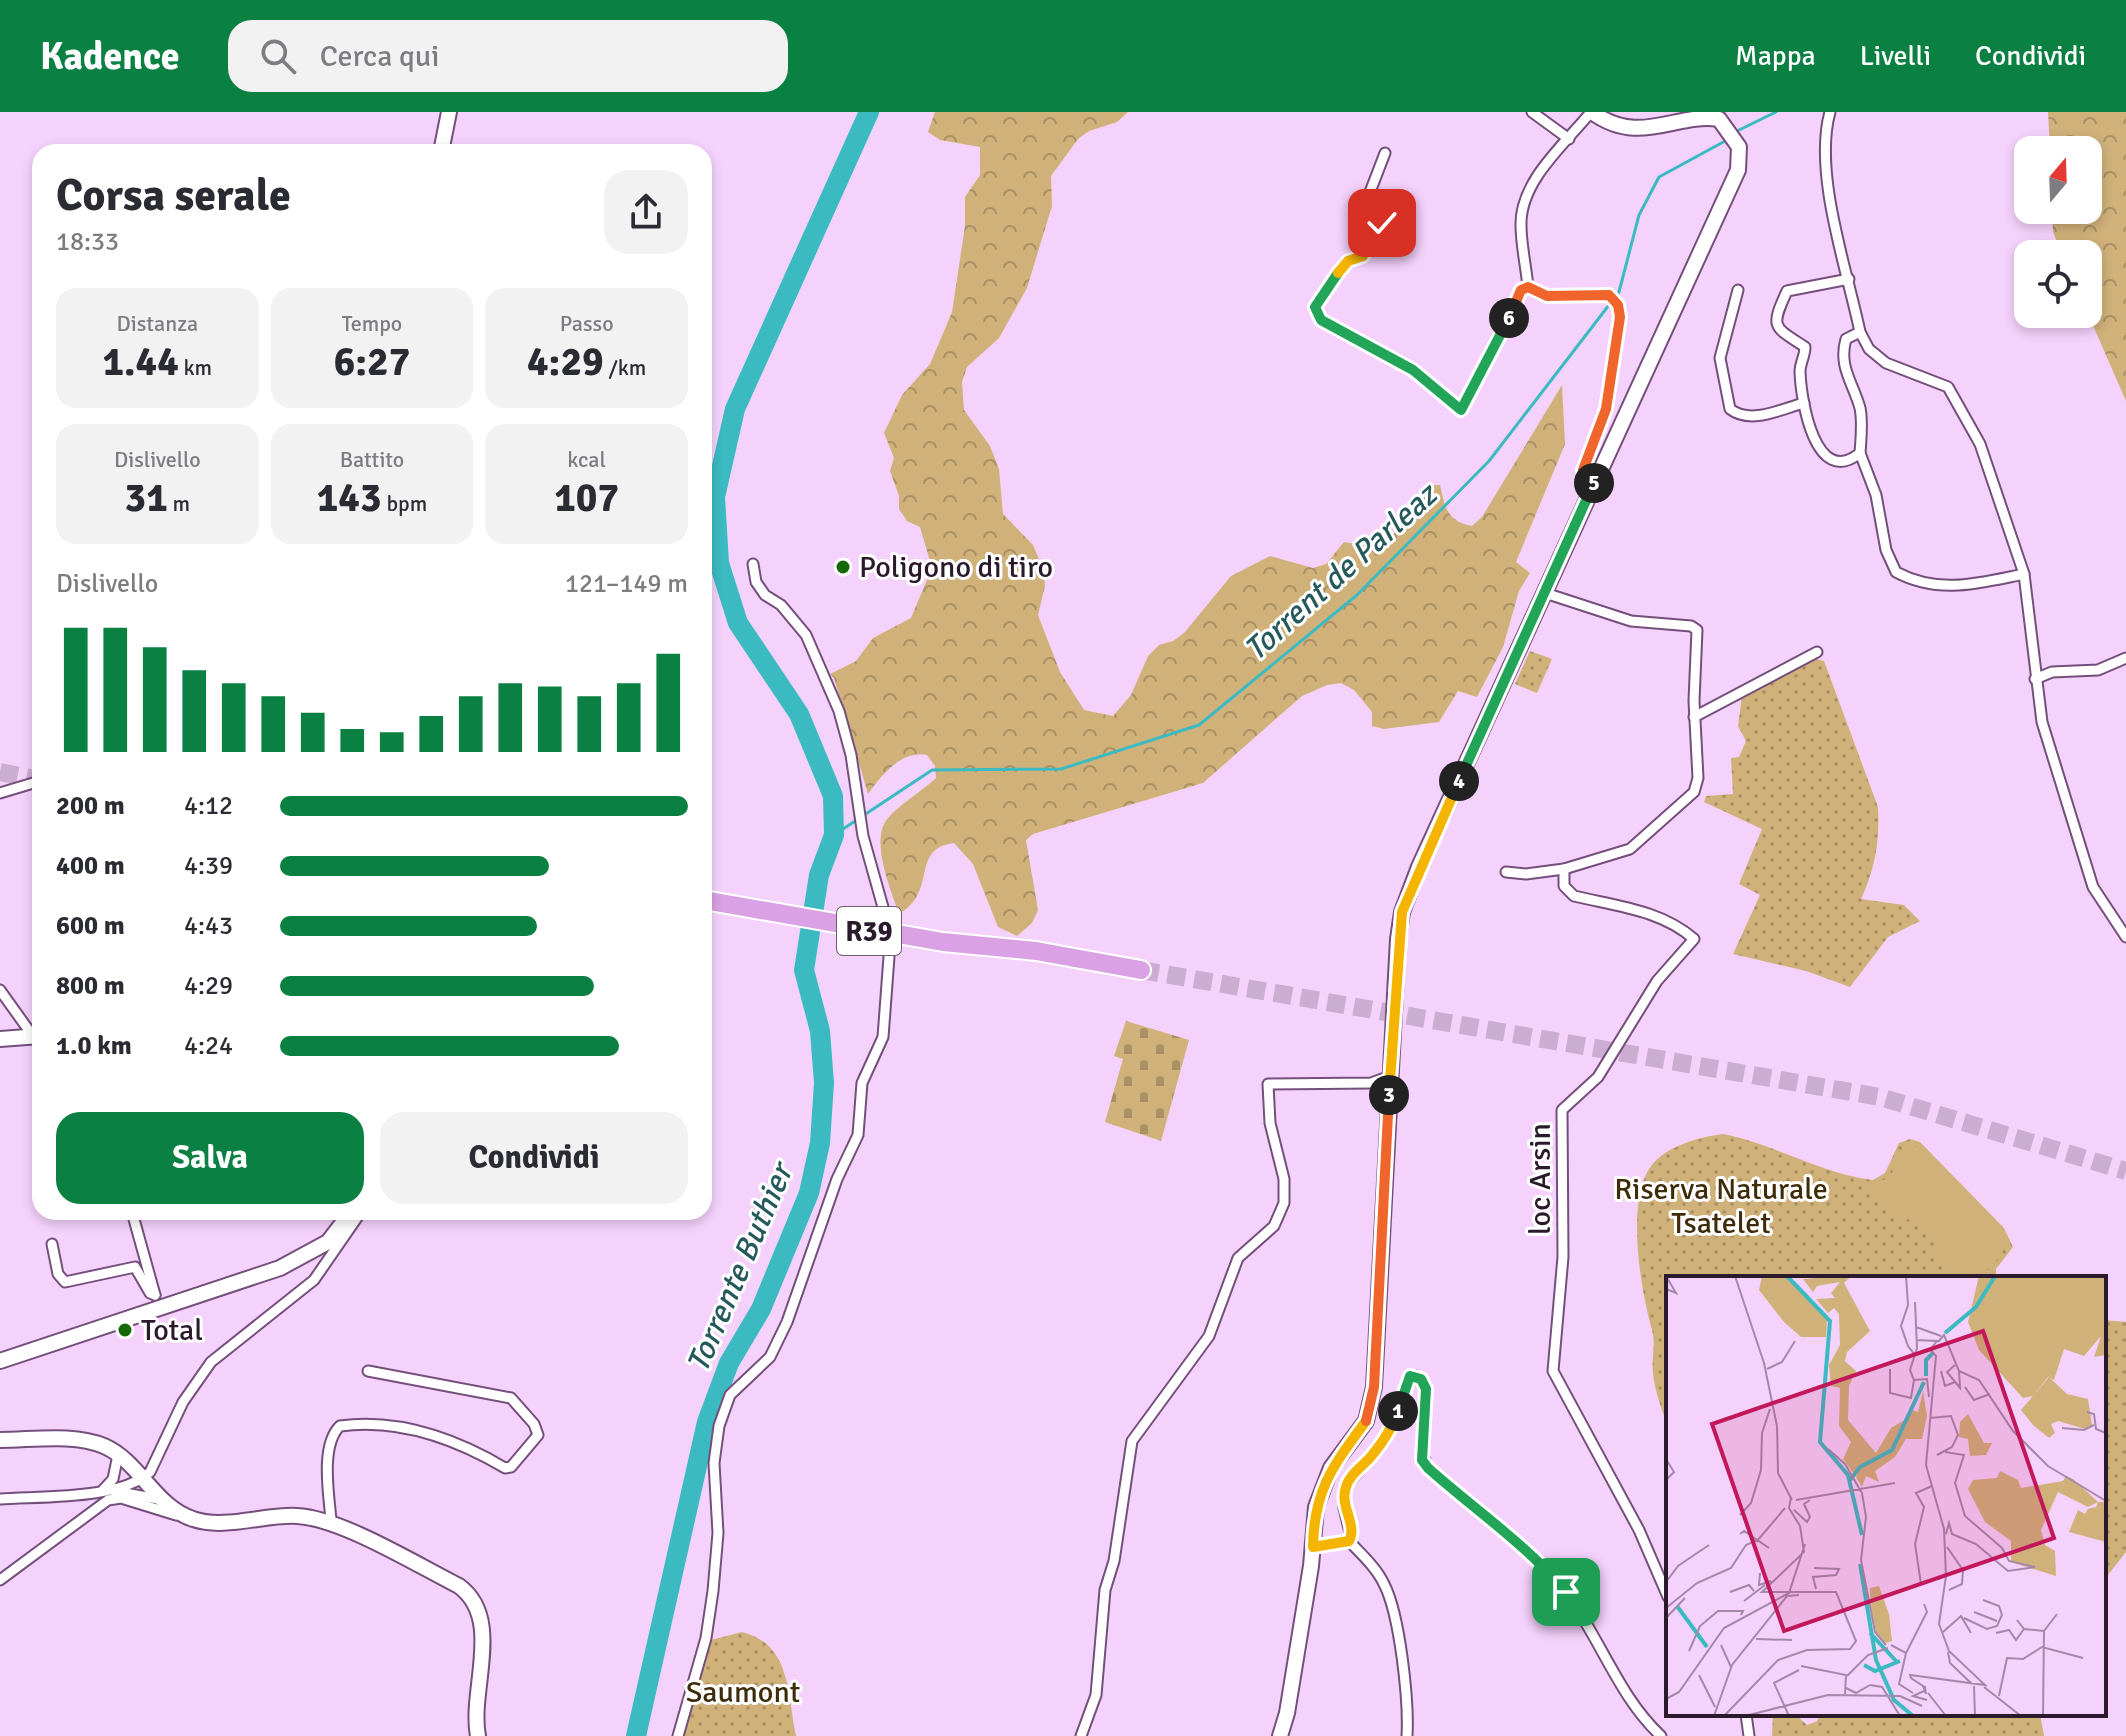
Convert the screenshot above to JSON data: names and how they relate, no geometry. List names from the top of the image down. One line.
{"streets":{"highway":["R39"],"street":["loc Arsin"]},"water":["Torrent de Parleaz","Torrente Buthier"],"parks":["Riserva Naturale Tsatelet","Saumont"],"places":["Poligono di tiro","Total"],"north":"top","page":{"header":"Kadence","search":"Cerca qui","nav":["Mappa","Livelli","Condividi"],"heading":["Corsa serale","18:33"],"stats":[["Distanza","1.44 km"],["Tempo","6:27"],["Passo","4:29 /km"],["Dislivello","31 m"],["Battito","143 bpm"],["kcal","107"]],"pins":["6","5","4","3","1"],"chart":["Dislivello","121–149 m"],"list":[{"name":"200 m","note":"4:12"},{"name":"400 m","note":"4:39"},{"name":"600 m","note":"4:43"},{"name":"800 m","note":"4:29"},{"name":"1.0 km","note":"4:24"}],"buttons":["Salva","Condividi"]}}
